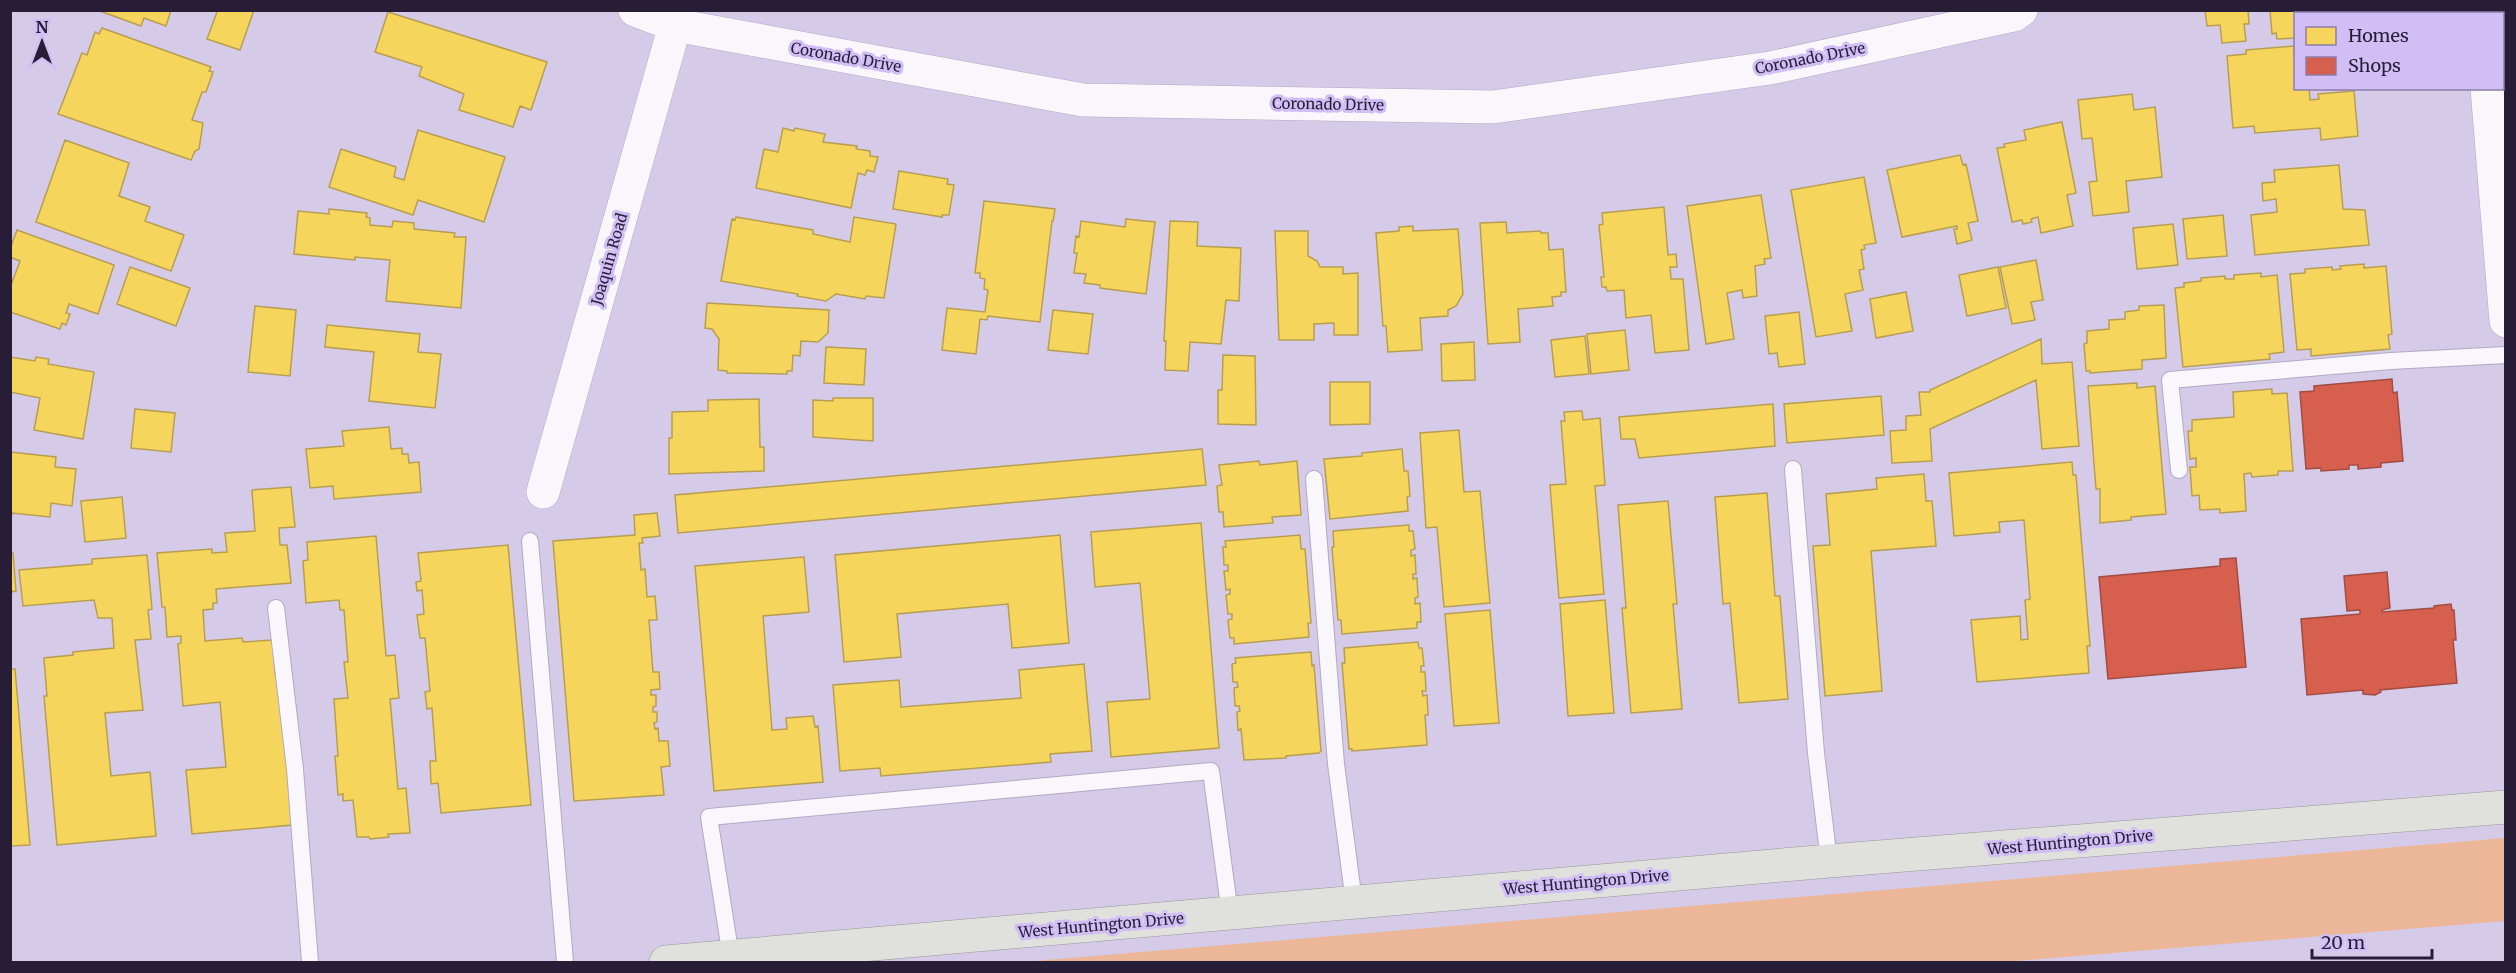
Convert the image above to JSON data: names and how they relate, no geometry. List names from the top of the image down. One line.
{"streets":{"main road":["West Huntington Drive"],"street":["Coronado Drive","Joaquin Road"]},"crossings":[["Coronado Drive","Joaquin Road"]],"legend":["Homes","Shops"],"scale_bar":"20 m","north":"top"}
